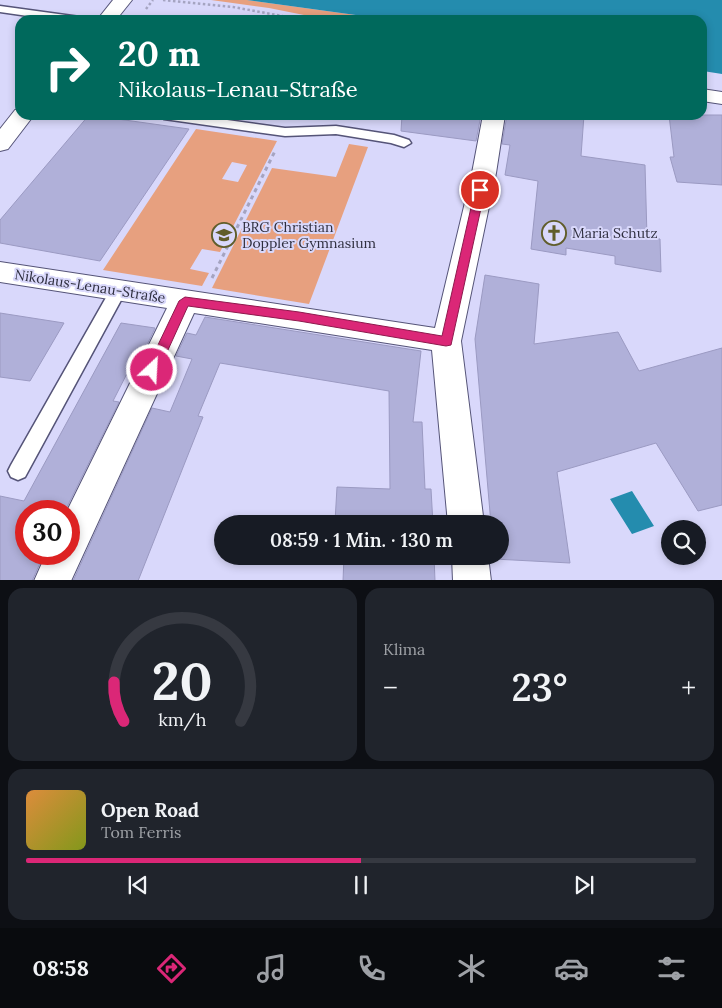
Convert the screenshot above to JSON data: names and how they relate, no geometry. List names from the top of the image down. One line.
{"streets":{"street":["Nikolaus-Lenau-Straße"]},"places":{"church":["Maria Schutz"],"school or university":["BRG Christian Doppler Gymnasium"]},"page":{"turn":["20 m","Nikolaus-Lenau-Straße"],"limit":"30","trip":"08:59 · 1 Min. · 130 m","tile":"Klima","heat":["−","23°","+"],"song":["Open Road","Tom Ferris"],"tabs":"08:58","gauge":["20","km/h"]}}
